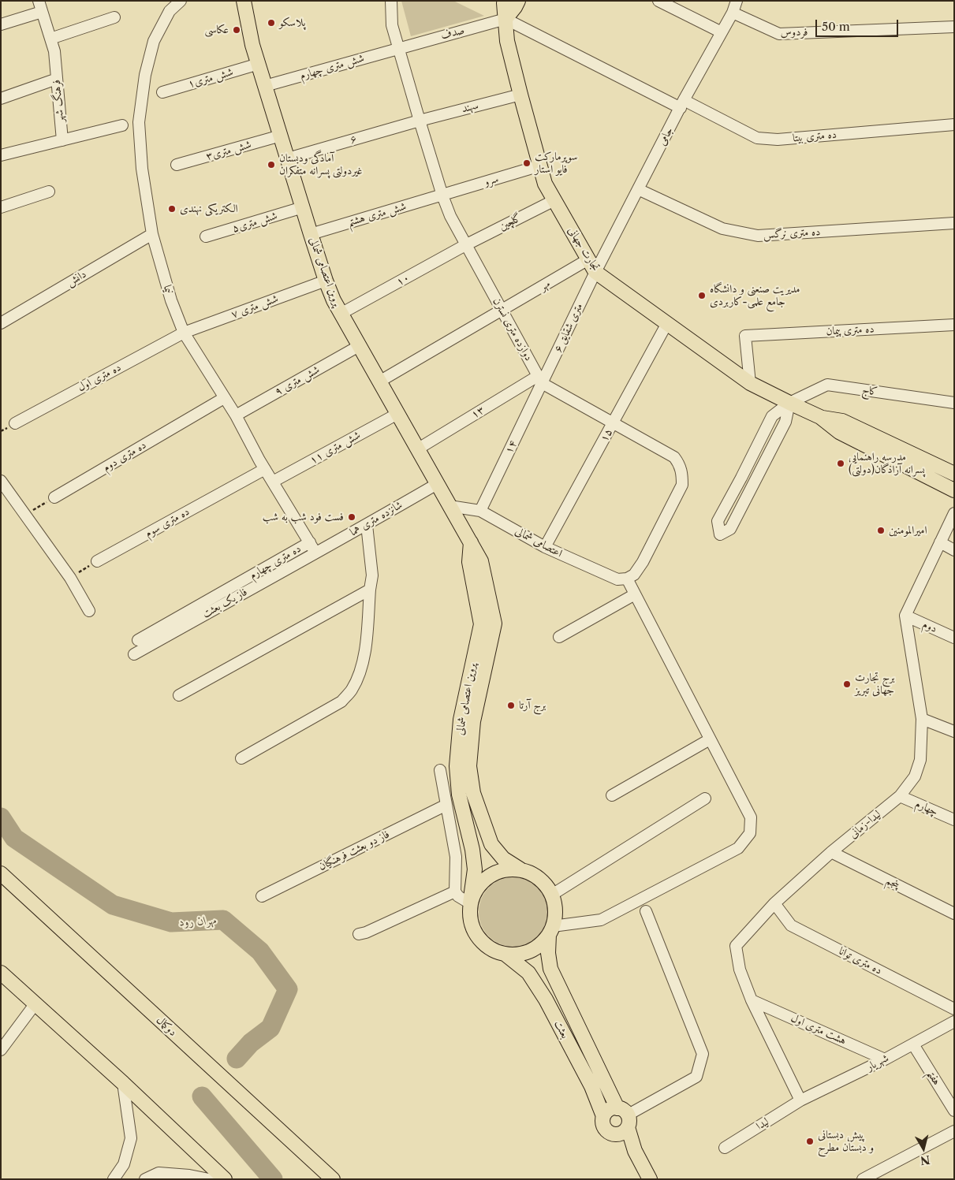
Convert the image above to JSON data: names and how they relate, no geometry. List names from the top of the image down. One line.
{"streets":{"main road":["تجارت جهانی","پروین اعتصامی شمالی","دوکمال","بعثت"],"street":["فردوس","صدف","شش متری چهارم","شش متری۱","فرهنگ شهر","سهند","جامی","ده متری بیتا","۶","شش متری۳","سرو","شش متری هشتم","۵شش متری","گلچین","ده متری نرگس","دانش","۱۰","مهر","نیما","۷ شش متری","۶ متری شقایق","دوازده متری نسترن","ده متری پیمان","ده متری اول","۹ شش متری","کاج","۱۳","۱۵","۱۴","۱۱ شش متری","ده متری دوم","شانزده متری هما","ده متری سوم","اعتصامی شمالی","ده متری چهارم","فاز یک بعثت","دوم","چهارم","لیدا-زمانی","فاز دو بعثت فرهنگیان","پنجم","ده متری توانا","هشت متری اول","شهریار","هفتم","لیدا"]},"crossings":[["فردوس","جامی"],["صدف","شش متری چهارم"],["صدف","ده متری بیتا"],["صدف","تجارت جهانی"],["صدف","دوازده متری نسترن"],["شش متری چهارم","پروین اعتصامی شمالی"],["شش متری چهارم","دوازده متری نسترن"],["شش متری۱","پروین اعتصامی شمالی"],["سهند","۶"],["سهند","تجارت جهانی"],["سهند","دوازده متری نسترن"],["جامی","ده متری بیتا"],["جامی","ده متری نرگس"],["جامی","تجارت جهانی"],["جامی","مهر"],["جامی","۶ متری شقایق"],["ده متری بیتا","تجارت جهانی"],["۶","پروین اعتصامی شمالی"],["۶","دوازده متری نسترن"],["شش متری۳","پروین اعتصامی شمالی"],["سرو","شش متری هشتم"],["سرو","تجارت جهانی"],["سرو","دوازده متری نسترن"],["شش متری هشتم","پروین اعتصامی شمالی"],["شش متری هشتم","دوازده متری نسترن"],["۵شش متری","پروین اعتصامی شمالی"],["گلچین","تجارت جهانی"],["گلچین","۱۰"],["گلچین","دوازده متری نسترن"],["تجارت جهانی","مهر"],["تجارت جهانی","۶ متری شقایق"],["تجارت جهانی","ده متری پیمان"],["تجارت جهانی","کاج"],["تجارت جهانی","۱۵"],["پروین اعتصامی شمالی","۱۰"],["پروین اعتصامی شمالی","مهر"],["پروین اعتصامی شمالی","۷ شش متری"],["پروین اعتصامی شمالی","۹ شش متری"],["پروین اعتصامی شمالی","۱۳"],["پروین اعتصامی شمالی","۱۱ شش متری"],["پروین اعتصامی شمالی","شانزده متری هما"],["پروین اعتصامی شمالی","اعتصامی شمالی"],["پروین اعتصامی شمالی","بعثت"],["دانش","نیما"],["۱۰","دوازده متری نسترن"],["مهر","۶ متری شقایق"],["مهر","دوازده متری نسترن"],["نیما","۷ شش متری"],["نیما","ده متری اول"],["نیما","۹ شش متری"],["نیما","۱۱ شش متری"],["نیما","ده متری دوم"],["نیما","شانزده متری هما"],["نیما","ده متری سوم"],["نیما","ده متری چهارم"],["نیما","فاز یک بعثت"],["۷ شش متری","ده متری اول"],["۶ متری شقایق","دوازده متری نسترن"],["۶ متری شقایق","۱۳"],["۶ متری شقایق","۱۴"],["دوازده متری نسترن","۱۳"],["دوازده متری نسترن","۱۴"],["۱۳","۱۴"],["۱۵","اعتصامی شمالی"],["۱۴","اعتصامی شمالی"],["شانزده متری هما","ده متری چهارم"],["شانزده متری هما","فاز یک بعثت"],["ده متری چهارم","فاز یک بعثت"],["دوم","لیدا-زمانی"],["چهارم","لیدا-زمانی"],["لیدا-زمانی","پنجم"],["لیدا-زمانی","ده متری توانا"],["لیدا-زمانی","هشت متری اول"],["لیدا-زمانی","شهریار"],["لیدا-زمانی","لیدا"],["هشت متری اول","شهریار"],["شهریار","هفتم"],["شهریار","لیدا"]],"water":["مهران رود"],"places":["پلاسکو","عکاسی","سوپرمارکت فایو استار","آمادگی ودبستان غیردولتی پسرانه متفکران","الکتریکی نهندی","مدیریت صنعنی و دانشگاه جامع علمی-کاربردی","مدرسه راهنمایی پسرانه آزادگان(دولتی)","فست فود شب به شب","امیرالمومنین","برج تجارت جهانی تبریز","برج آرتا","پیش دبستانی و دبستان مطرح"],"scale_bar":"50 m","north":"bottom"}
